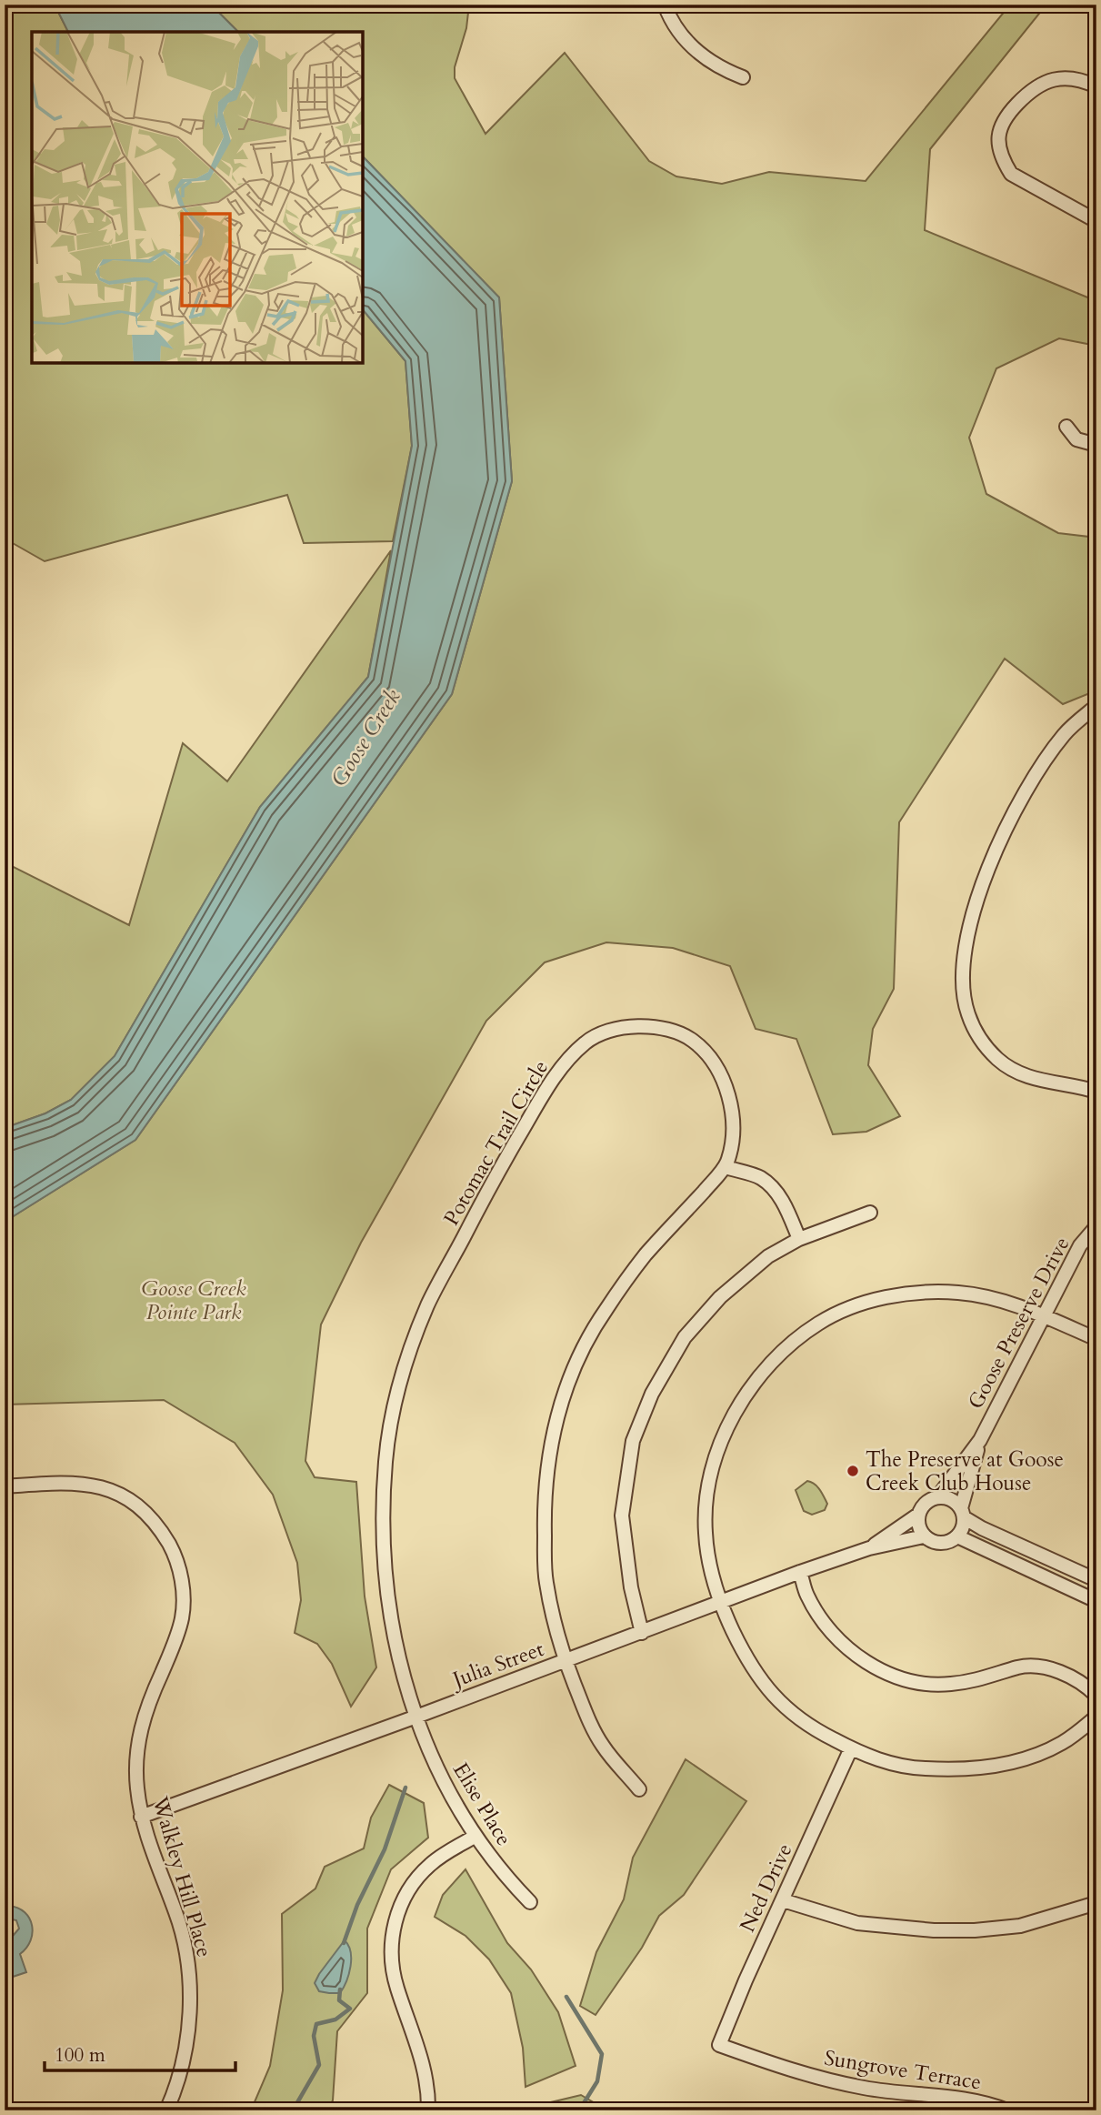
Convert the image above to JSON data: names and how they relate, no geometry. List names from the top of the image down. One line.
{"streets":{"street":["Potomac Trail Circle","Goose Preserve Drive","Julia Street","Elise Place","Walkley Hill Place","Ned Drive","Sungrove Terrace"]},"crossings":[["Potomac Trail Circle","Julia Street"],["Potomac Trail Circle","Elise Place"],["Julia Street","Elise Place"],["Julia Street","Walkley Hill Place"],["Ned Drive","Sungrove Terrace"]],"water":["Goose Creek"],"parks":["Goose Creek Pointe Park"],"places":["The Preserve at Goose Creek Club House"],"scale_bar":"100 m"}
